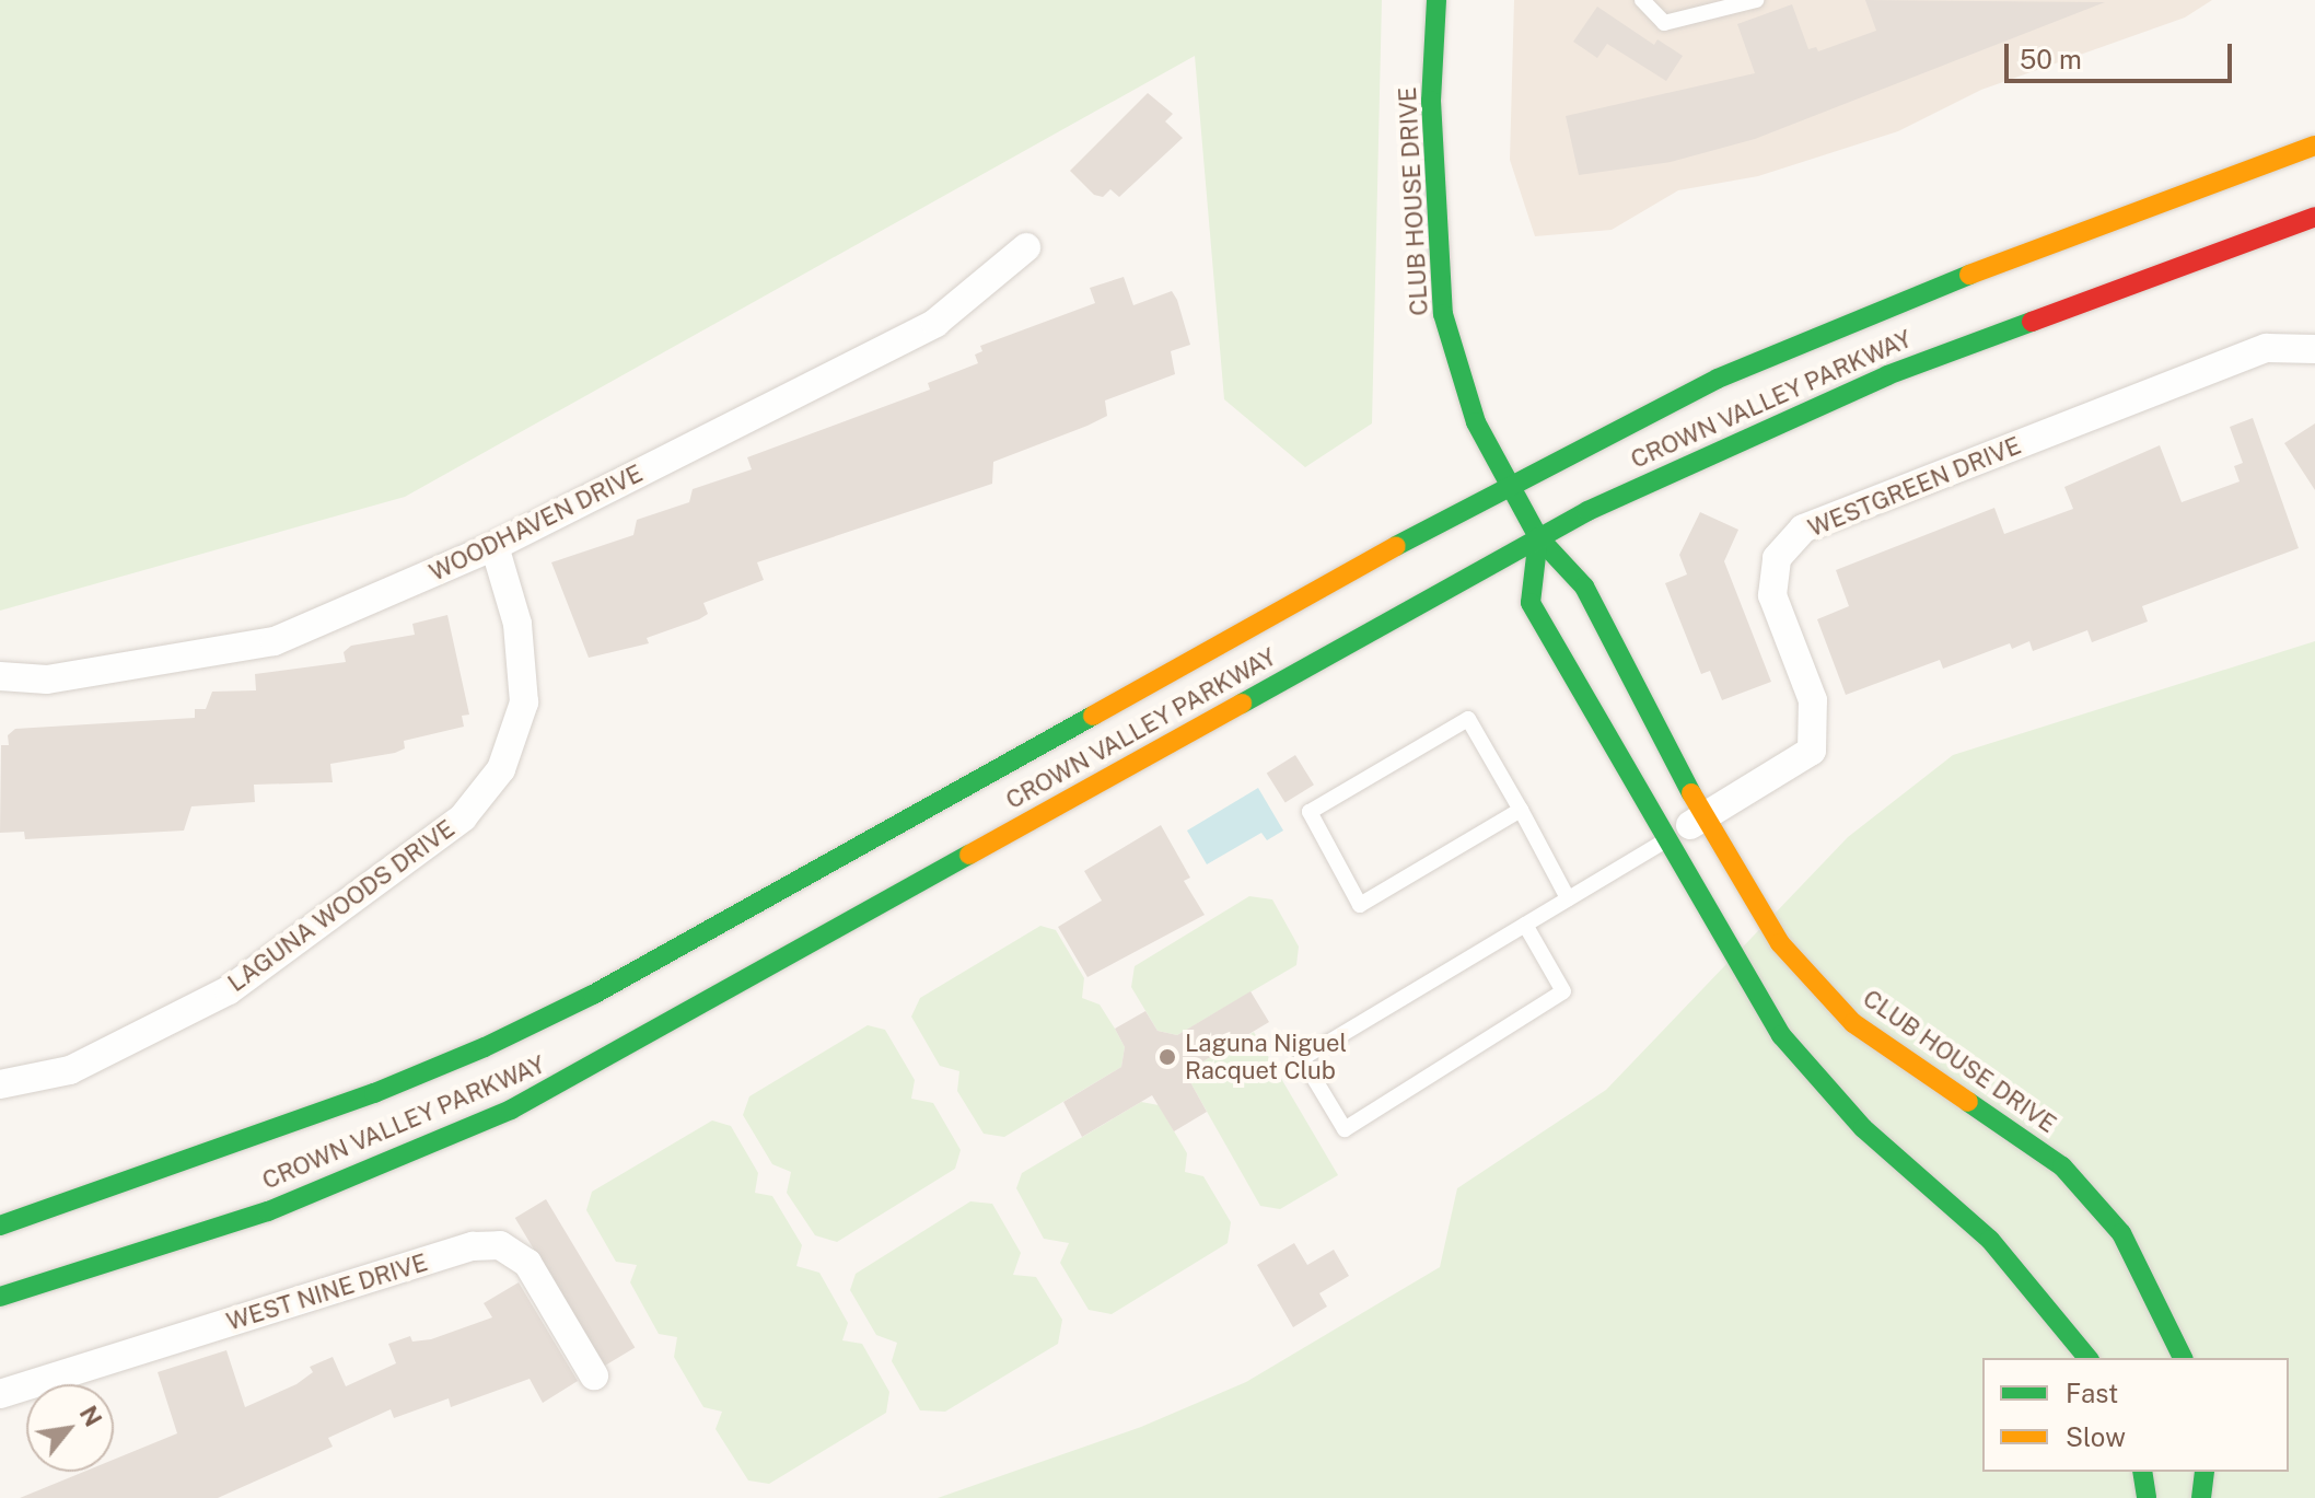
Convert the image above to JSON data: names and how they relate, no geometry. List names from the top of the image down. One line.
{"streets":{"main road":["CLUB HOUSE DRIVE","CROWN VALLEY PARKWAY"],"street":["WESTGREEN DRIVE","WOODHAVEN DRIVE","LAGUNA WOODS DRIVE","WEST NINE DRIVE"]},"crossings":[["CLUB HOUSE DRIVE","CROWN VALLEY PARKWAY"],["CLUB HOUSE DRIVE","WESTGREEN DRIVE"],["WOODHAVEN DRIVE","LAGUNA WOODS DRIVE"]],"places":["Laguna Niguel Racquet Club"],"legend":["Fast","Slow"],"scale_bar":"50 m","north":"top right"}
